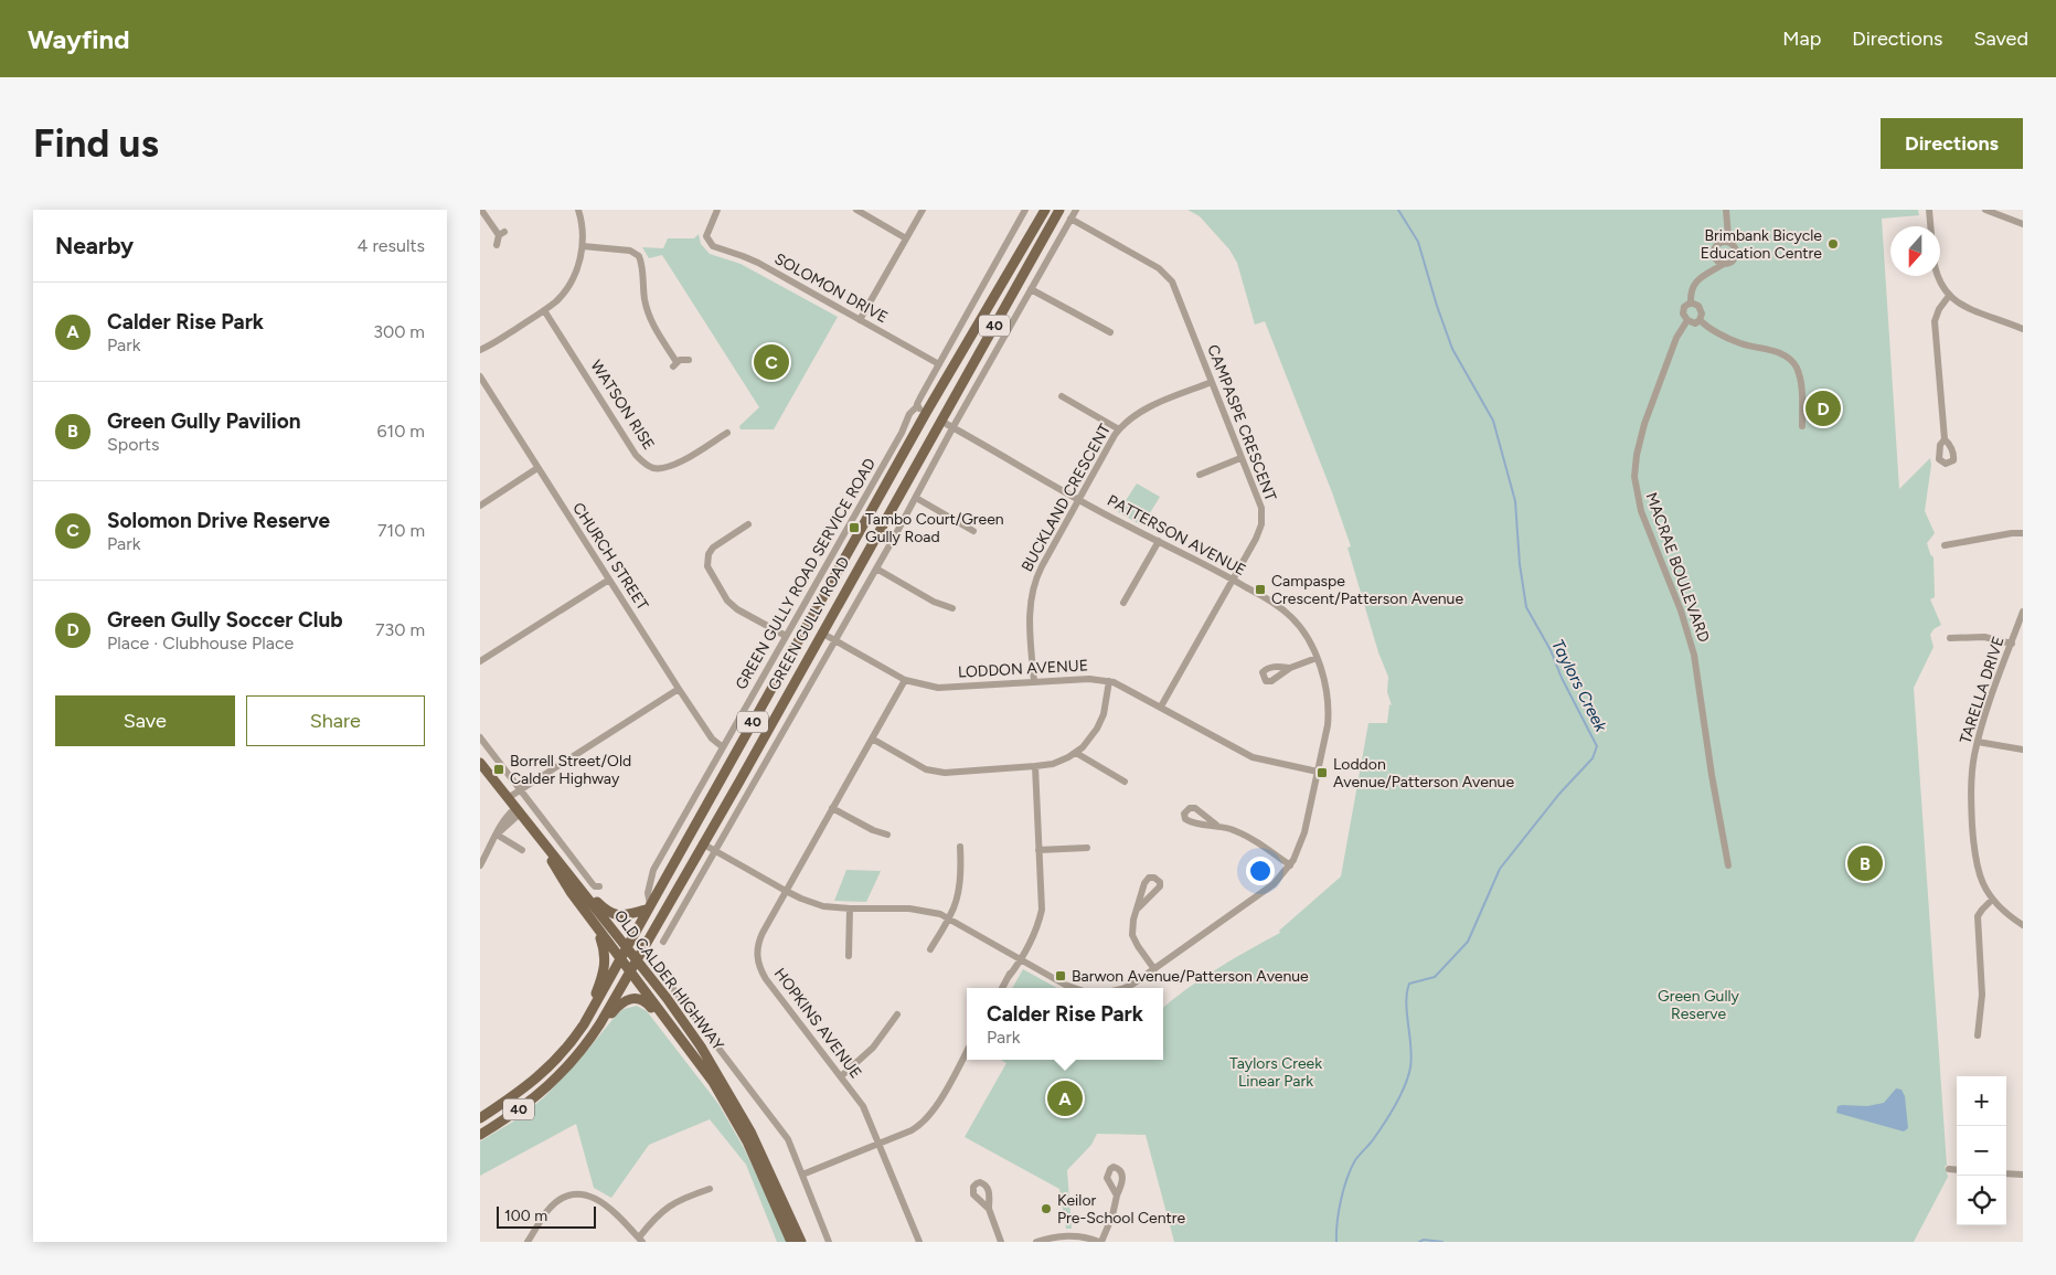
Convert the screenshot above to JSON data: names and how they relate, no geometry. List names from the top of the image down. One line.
{"streets":{"main road":["40","GREEN GULLY ROAD","OLD CALDER HIGHWAY"],"street":["SOLOMON DRIVE","WATSON RISE","CAMPASPE CRESCENT","BUCKLAND CRESCENT","PATTERSON AVENUE","CHURCH STREET","MACRAE BOULEVARD","GREEN GULLY ROAD SERVICE ROAD","LODDON AVENUE","TARELLA DRIVE","HOPKINS AVENUE"]},"crossings":[["SOLOMON DRIVE","GREEN GULLY ROAD SERVICE ROAD"],["CAMPASPE CRESCENT","BUCKLAND CRESCENT"],["CAMPASPE CRESCENT","PATTERSON AVENUE"],["CAMPASPE CRESCENT","LODDON AVENUE"],["BUCKLAND CRESCENT","PATTERSON AVENUE"],["BUCKLAND CRESCENT","LODDON AVENUE"],["PATTERSON AVENUE","GREEN GULLY ROAD"],["PATTERSON AVENUE","LODDON AVENUE"],["CHURCH STREET","GREEN GULLY ROAD SERVICE ROAD"],["GREEN GULLY ROAD SERVICE ROAD","GREEN GULLY ROAD"],["GREEN GULLY ROAD","LODDON AVENUE"],["GREEN GULLY ROAD","OLD CALDER HIGHWAY"],["LODDON AVENUE","HOPKINS AVENUE"]],"water":["Taylors Creek"],"parks":["Green Gully Reserve","Taylors Creek Linear Park"],"places":{"other":["Brimbank Bicycle Education Centre","Keilor Pre-School Centre"],"transit":["Tambo Court/Green Gully Road","Campaspe Crescent/Patterson Avenue","Borrell Street/Old Calder Highway","Loddon Avenue/Patterson Avenue","Barwon Avenue/Patterson Avenue"]},"scale_bar":"100 m","north":"bottom","page":{"header":"Wayfind","nav":["Map","Directions","Saved"],"buttons":["Directions",["Save","Share"]],"title":"Find us","heading":["Nearby","4 results"],"list":[{"mark":"A","name":"Calder Rise Park","note":"Park","value":"300 m"},{"mark":"B","name":"Green Gully Pavilion","note":"Sports","value":"610 m"},{"mark":"C","name":"Solomon Drive Reserve","note":"Park","value":"710 m"},{"mark":"D","name":"Green Gully Soccer Club","note":"Place · Clubhouse Place","value":"730 m"}],"pins":["C","D","B","A"],"popup":["Calder Rise Park","Park"],"map_buttons":["+","−"],"scale":"100 m"}}
